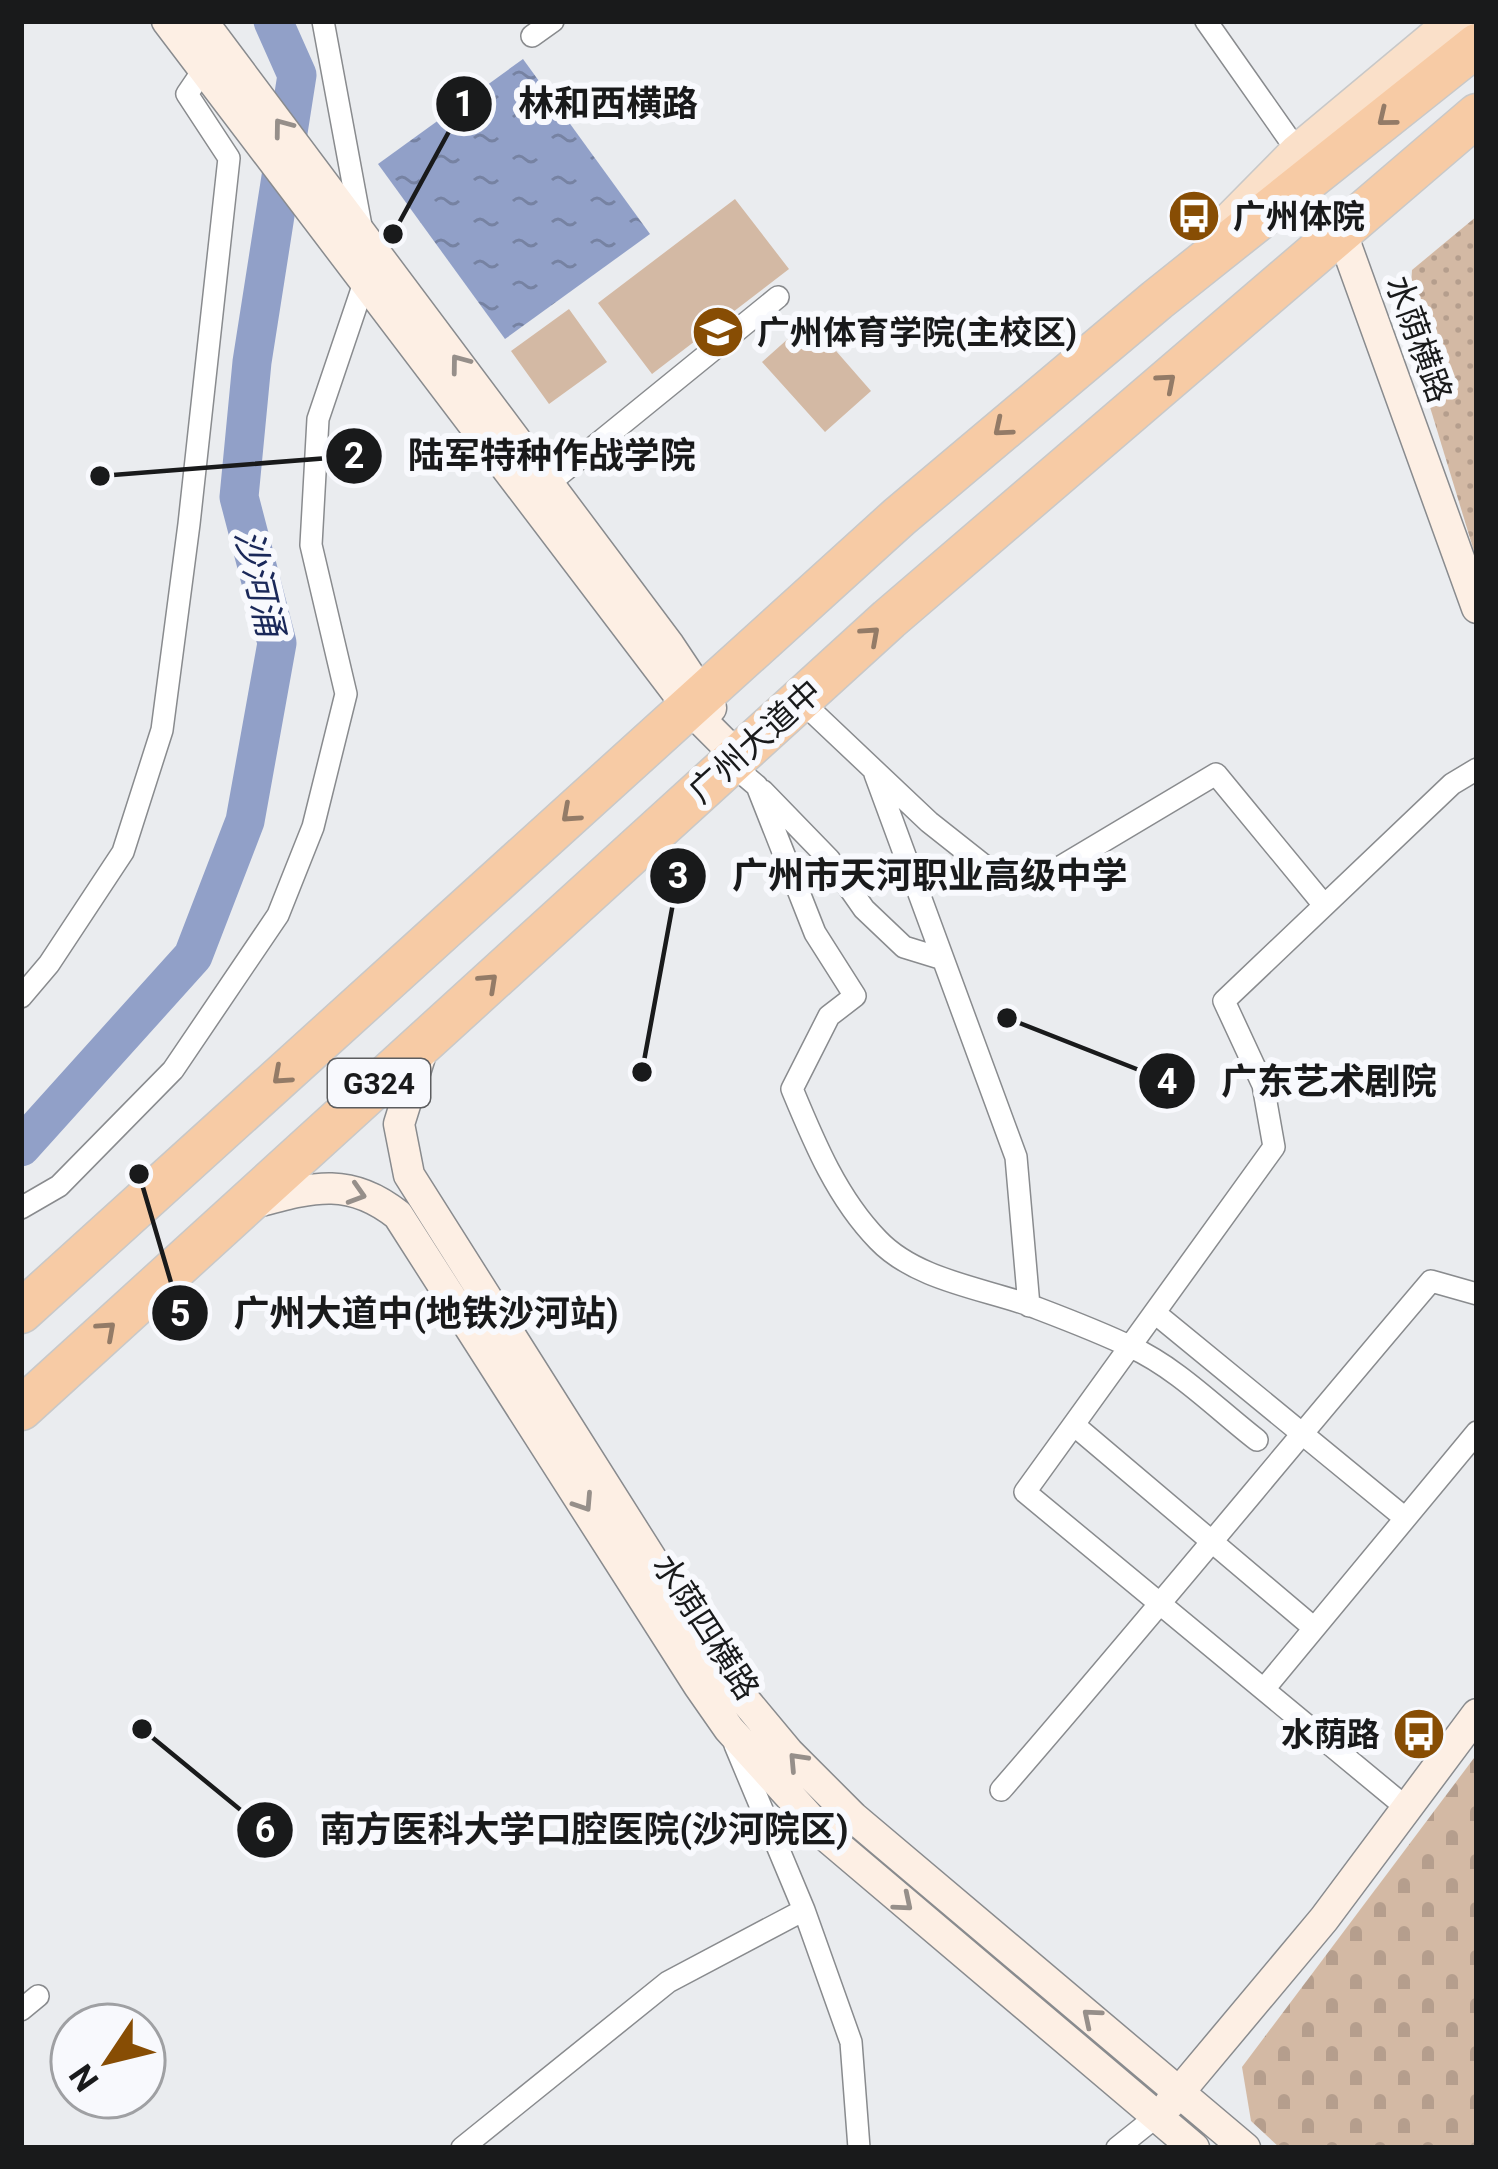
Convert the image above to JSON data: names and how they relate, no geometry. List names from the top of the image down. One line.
{"streets":{"highway":["广州大道中","G324"],"main road":["水荫横路","水荫四横路"]},"crossings":[["水荫横路","广州大道中"],["水荫横路","G324"],["广州大道中","G324"],["广州大道中","水荫四横路"]],"water":["沙河涌"],"places":{"bus stop":["广州体院","水荫路"],"other":["林和西横路","陆军特种作战学院","广东艺术剧院","广州市天河职业高级中学","广州大道中(地铁沙河站)","南方医科大学口腔医院(沙河院区)"],"school or university":["广州体育学院(主校区)"]},"north":"bottom left"}
